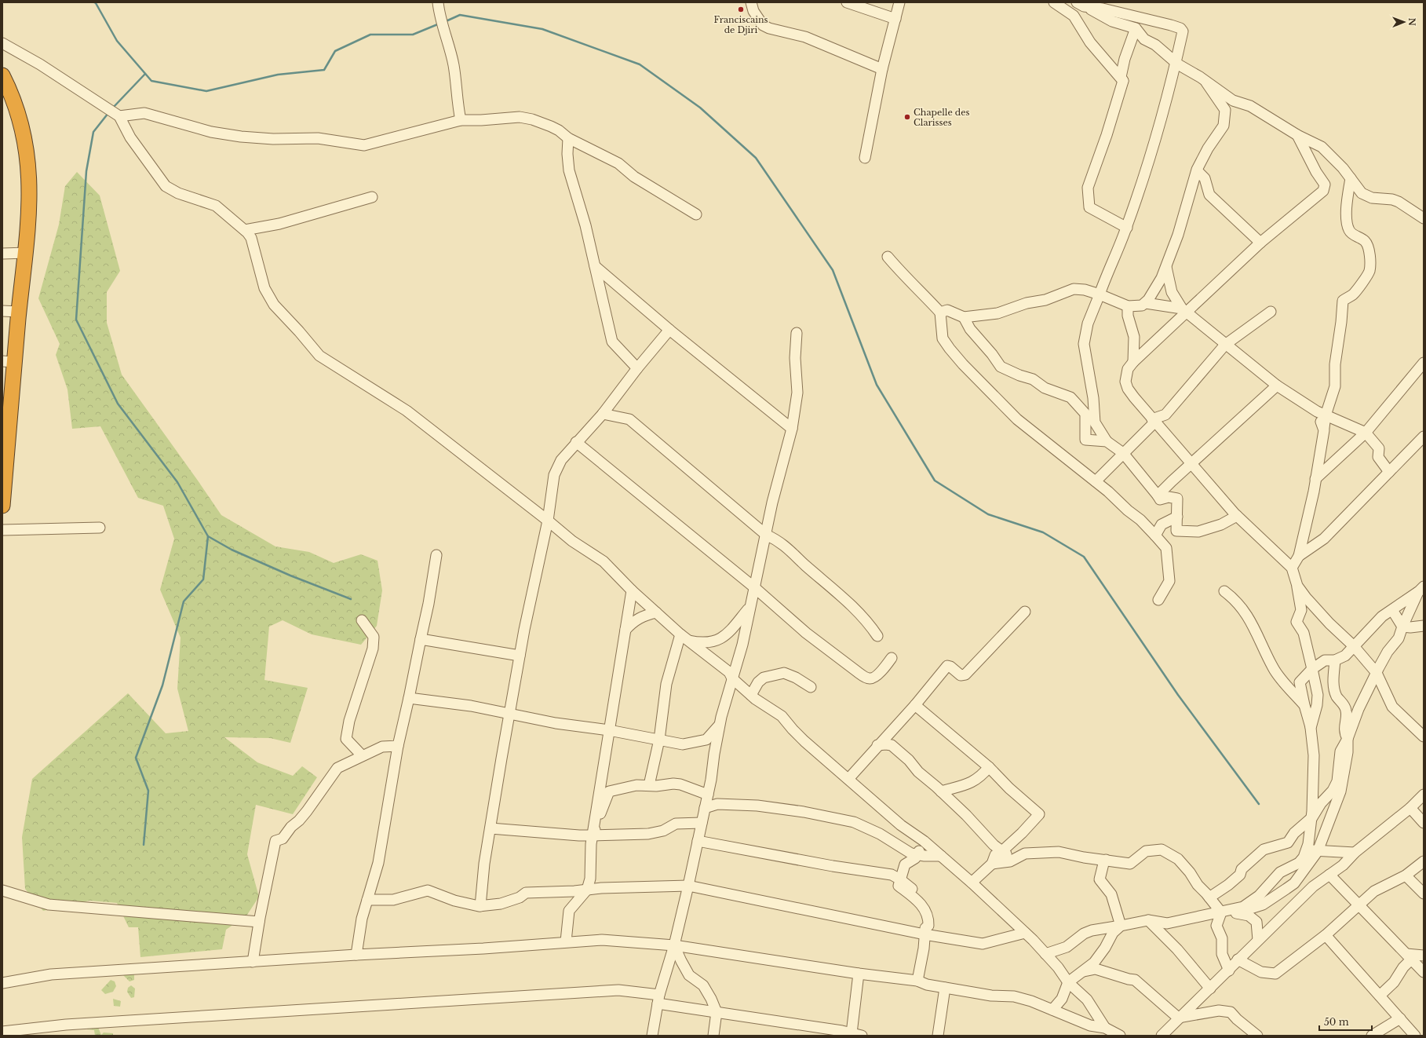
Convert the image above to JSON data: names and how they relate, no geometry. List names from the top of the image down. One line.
{"places":["Franciscains de Djiri","Chapelle des Clarisses"],"scale_bar":"50 m","north":"right"}
